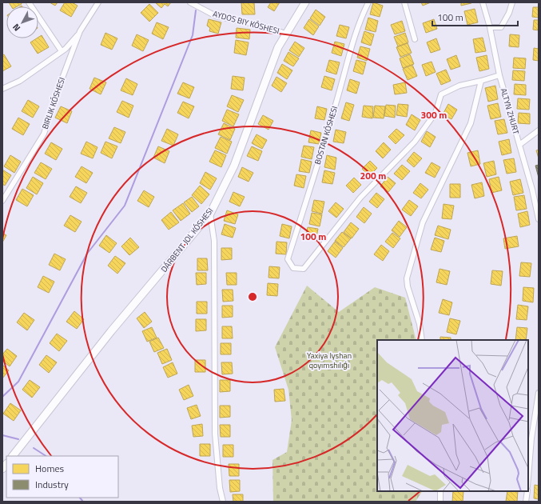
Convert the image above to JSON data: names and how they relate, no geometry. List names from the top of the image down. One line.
{"streets":{"main road":["DÁRBENT JOL KÓSHESI"],"street":["AYDOS BIY KÓSHESI","BIRLIK KÓSHESI","ALTYN ZHURT","BOSTAN KÓSHESI"]},"crossings":[["AYDOS BIY KÓSHESI","DÁRBENT JOL KÓSHESI"]],"parks":["Yaxiya Iyshan qoyımshılıǵı"],"legend":["Homes","Industry"],"scale_bar":"100 m","north":"bottom left","rings":["300 m","200 m","100 m"]}
